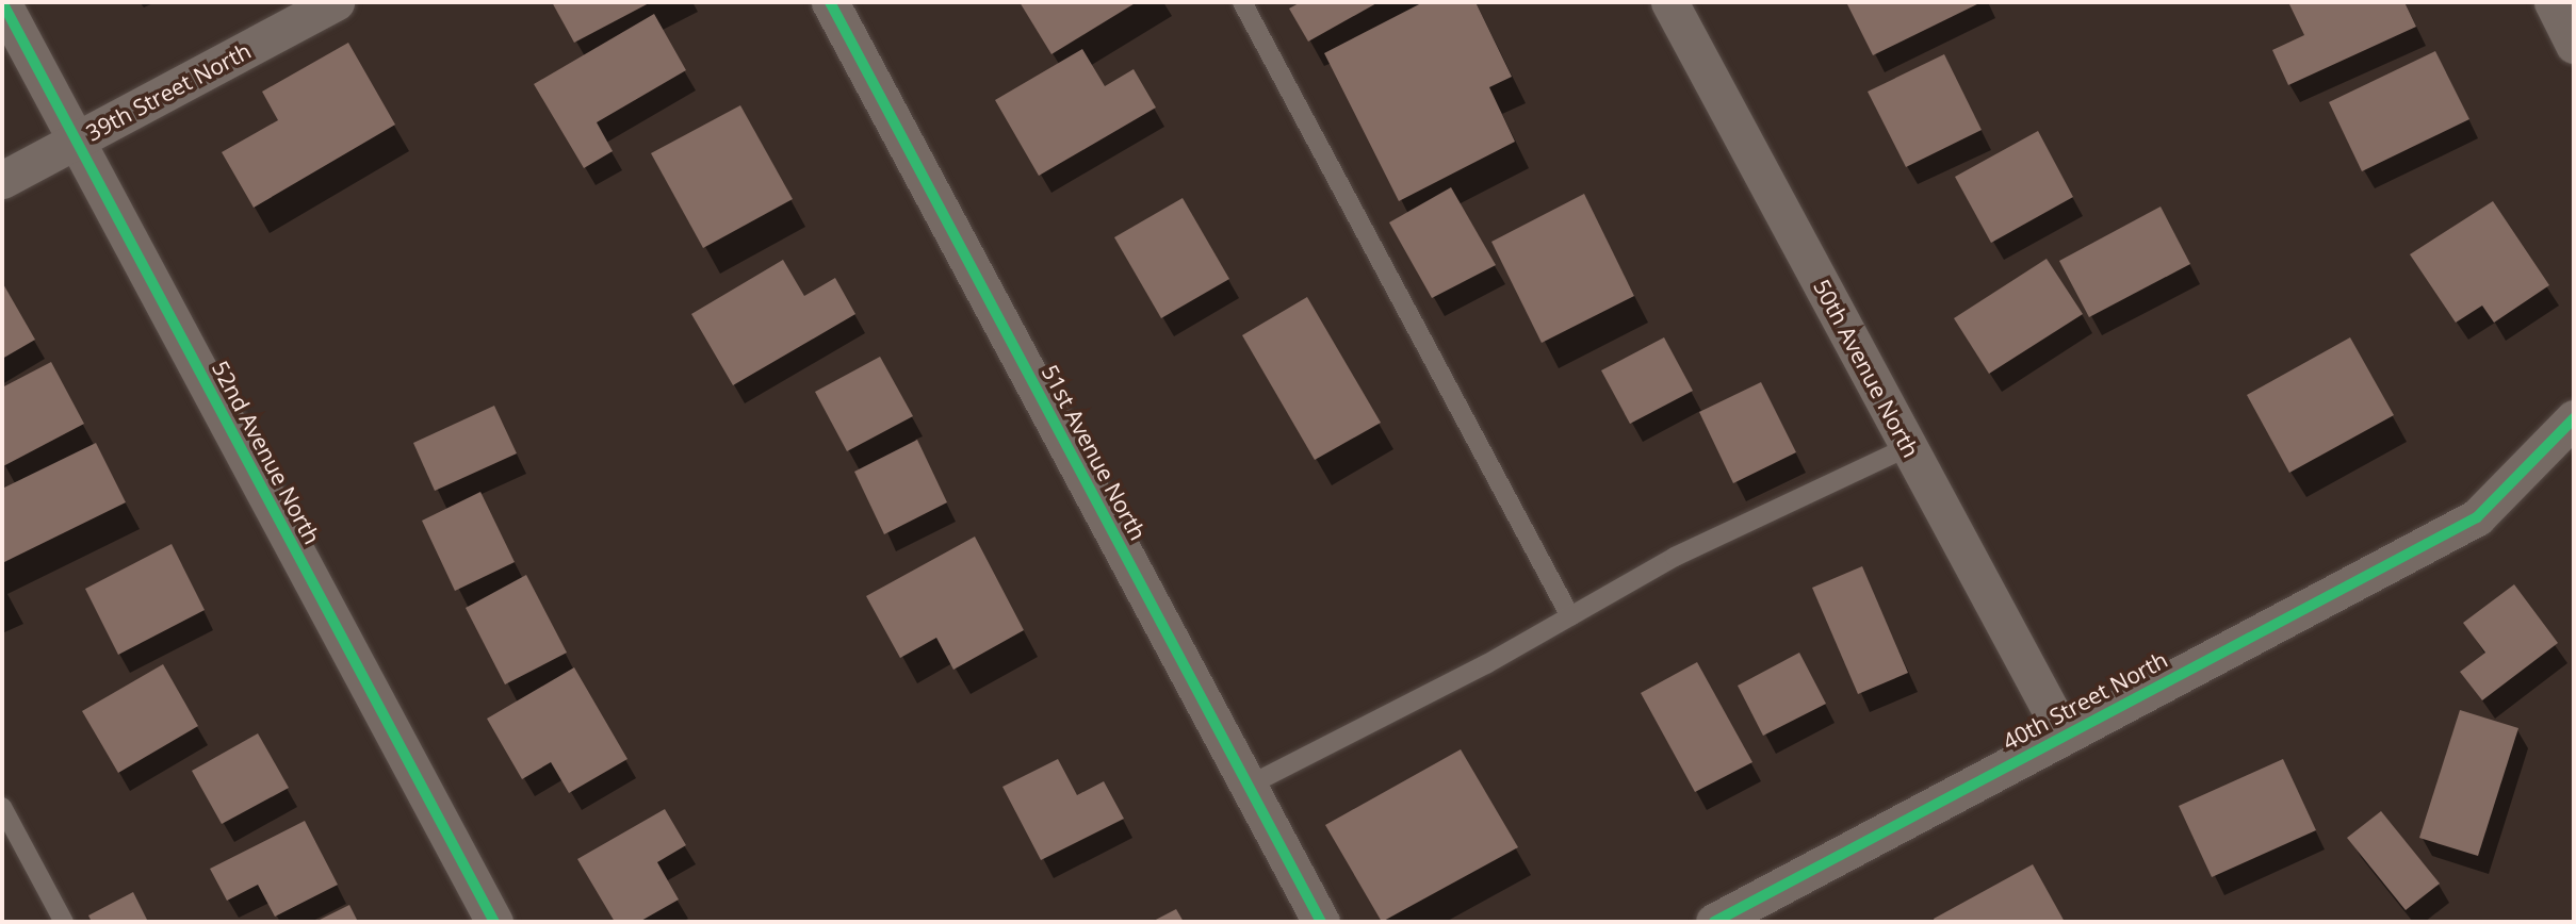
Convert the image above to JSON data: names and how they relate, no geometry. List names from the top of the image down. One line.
{"streets":{"street":["39th Street North","50th Avenue North","52nd Avenue North","51st Avenue North","40th Street North"]},"crossings":[["39th Street North","52nd Avenue North"],["50th Avenue North","40th Street North"]]}
